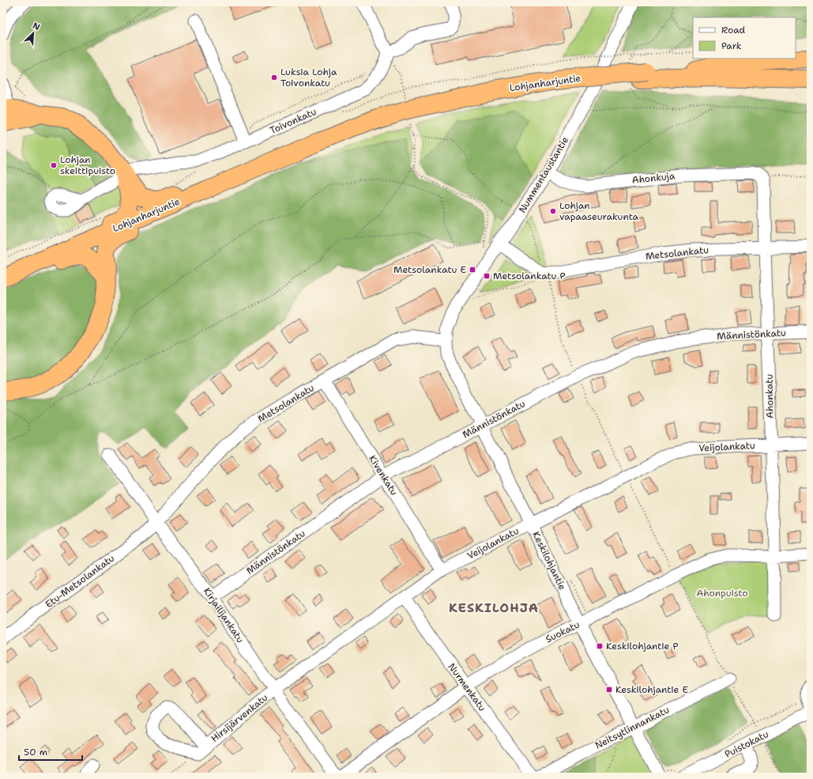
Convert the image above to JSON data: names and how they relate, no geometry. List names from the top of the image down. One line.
{"streets":{"highway":["Lohjanharjuntie"],"street":["Toivonkatu","Nummentaustantie","Ahonkuja","Metsolankatu","Männistönkatu","Ahonkatu","Veijolankatu","Kivenkatu","Keskilohjantie","Etu-Metsolankatu","Kirjailijankatu","Suokatu","Nurmenkatu","Hirsijärvenkatu","Neitsytlinnankatu","Puistokatu"]},"crossings":[["Nummentaustantie","Ahonkuja"],["Nummentaustantie","Metsolankatu"],["Nummentaustantie","Keskilohjantie"],["Ahonkuja","Ahonkatu"],["Metsolankatu","Ahonkatu"],["Metsolankatu","Kivenkatu"],["Metsolankatu","Keskilohjantie"],["Metsolankatu","Etu-Metsolankatu"],["Metsolankatu","Kirjailijankatu"],["Männistönkatu","Ahonkatu"],["Männistönkatu","Kivenkatu"],["Männistönkatu","Keskilohjantie"],["Männistönkatu","Kirjailijankatu"],["Ahonkatu","Veijolankatu"],["Ahonkatu","Suokatu"],["Veijolankatu","Kivenkatu"],["Veijolankatu","Keskilohjantie"],["Veijolankatu","Kirjailijankatu"],["Veijolankatu","Nurmenkatu"],["Veijolankatu","Hirsijärvenkatu"],["Keskilohjantie","Suokatu"],["Keskilohjantie","Neitsytlinnankatu"],["Etu-Metsolankatu","Kirjailijankatu"],["Kirjailijankatu","Hirsijärvenkatu"],["Suokatu","Nurmenkatu"],["Nurmenkatu","Neitsytlinnankatu"]],"districts":["KESKILOHJA"],"parks":["Ahonpuisto"],"places":{"other":["Luksia Lohja Toivonkatu","Lohjan skeittipuisto","Lohjan vapaaseurakunta"],"transit":["Metsolankatu E","Metsolankatu P","Keskilohjantie P","Keskilohjantie E"]},"legend":["Road","Park"],"scale_bar":"50 m","north":"top right"}
